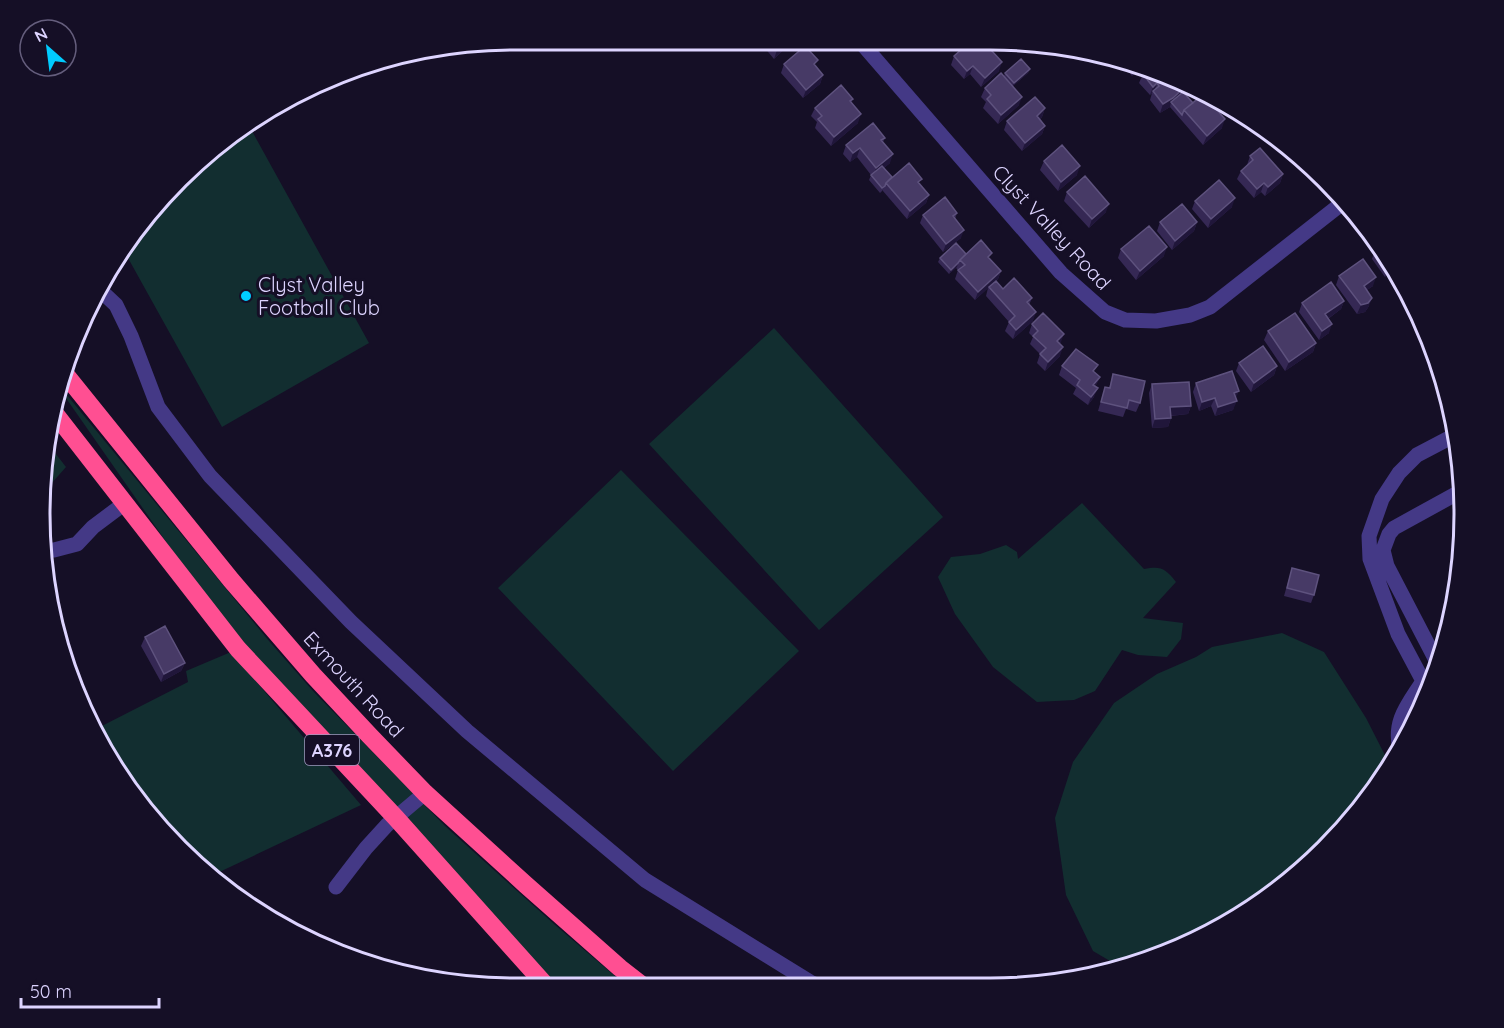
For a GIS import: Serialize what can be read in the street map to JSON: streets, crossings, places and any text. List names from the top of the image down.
{
  "streets": {
    "highway": ["Exmouth Road", "A376"],
    "street": ["Clyst Valley Road"]
  },
  "places": ["Clyst Valley Football Club"],
  "scale_bar": "50 m",
  "north": "top left"
}
